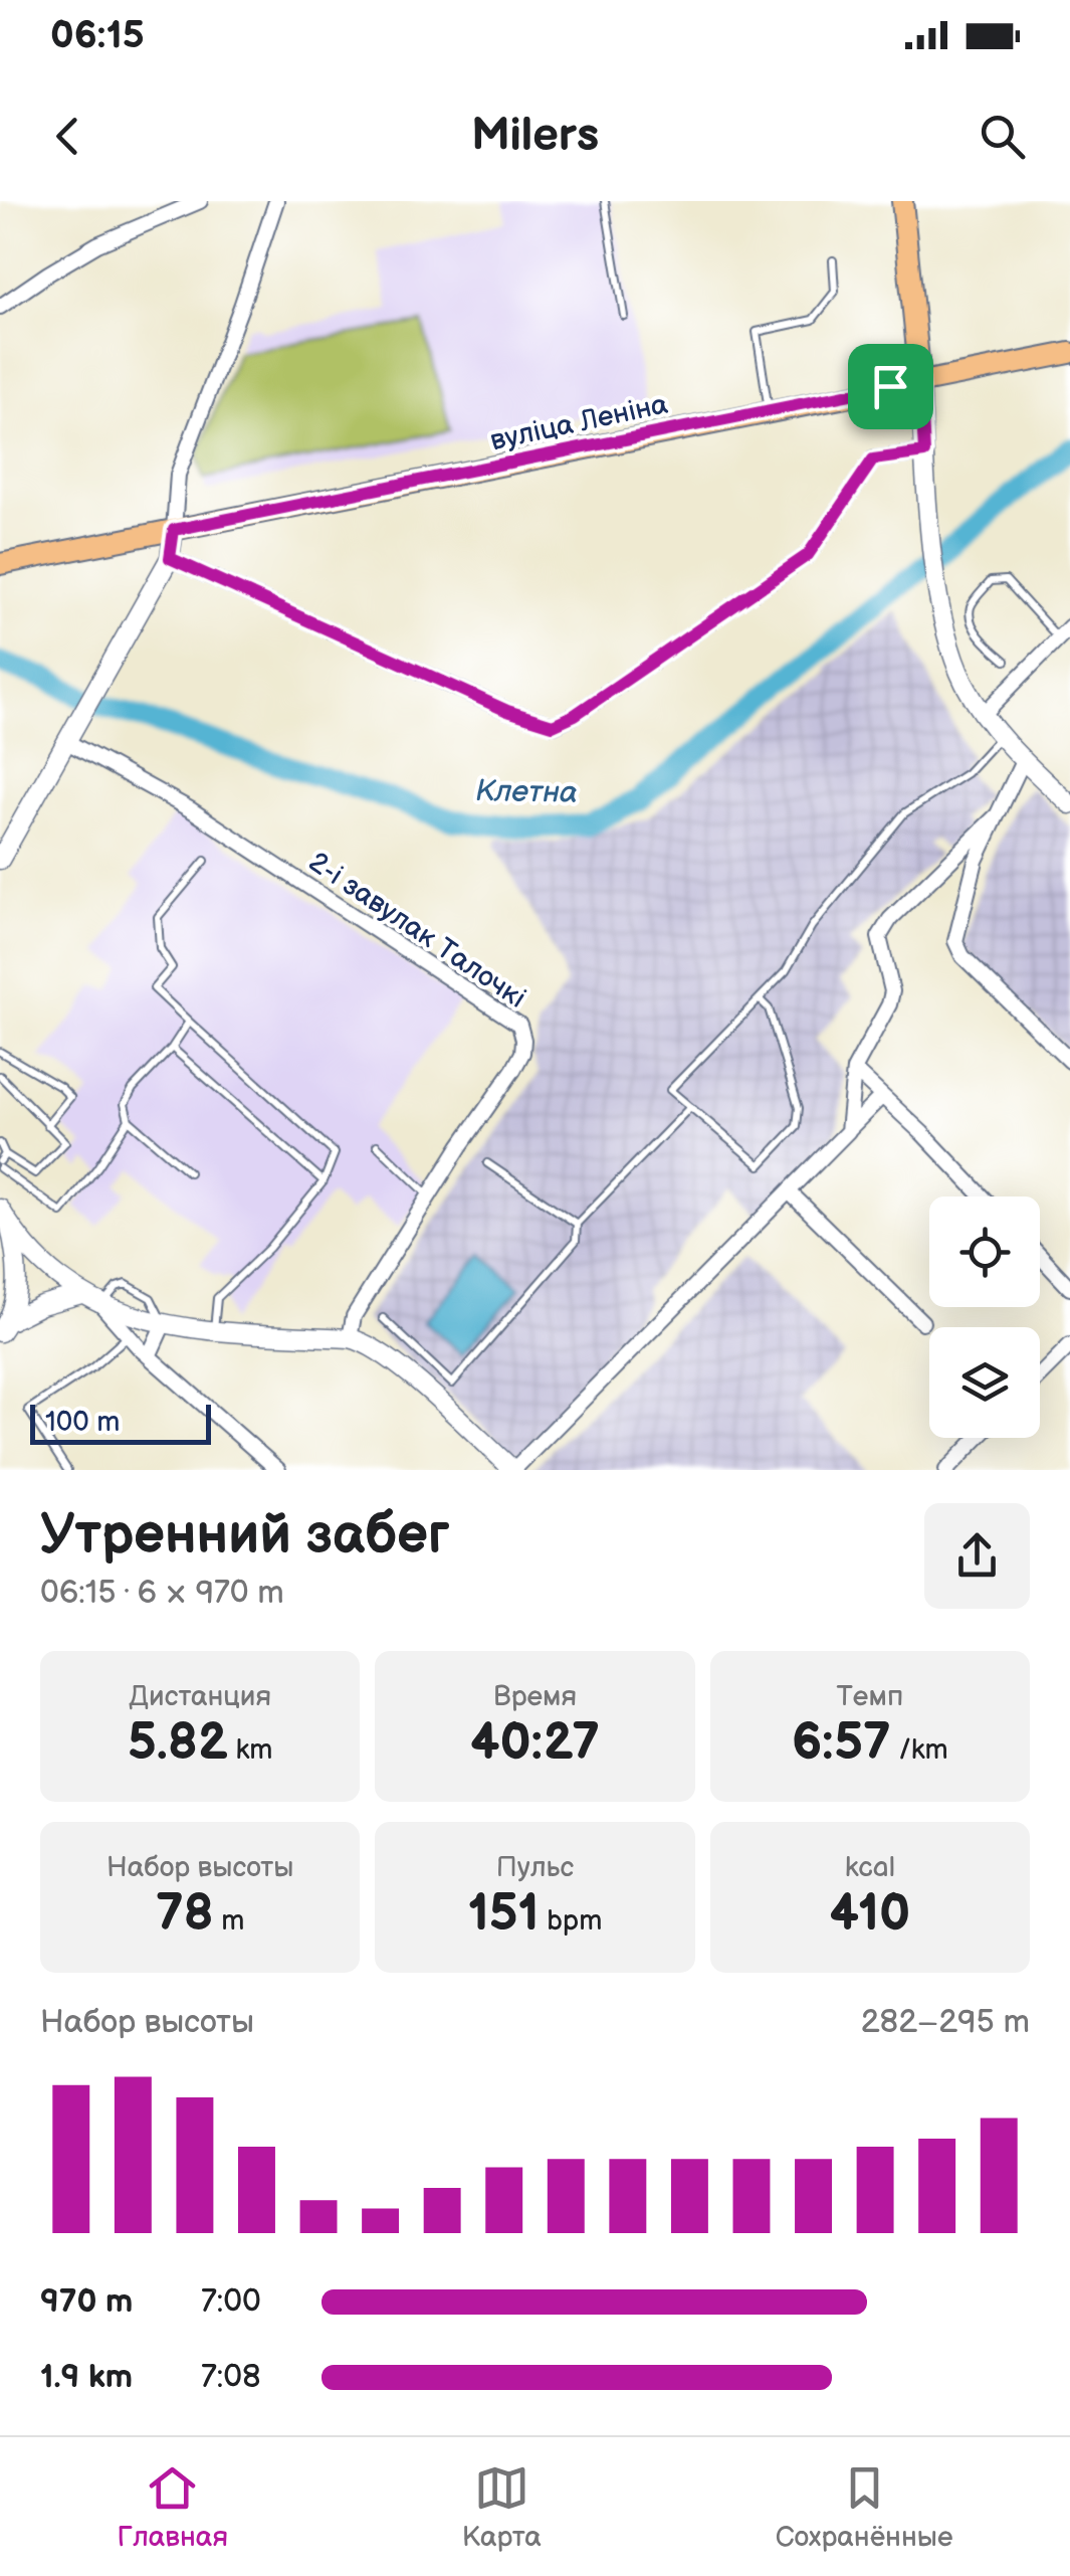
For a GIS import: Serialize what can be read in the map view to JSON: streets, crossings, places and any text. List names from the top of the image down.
{
  "streets": {
    "main road": ["вуліца Леніна"],
    "street": ["2-і завулак Талочкі"]
  },
  "water": ["Клетна"],
  "scale_bar": "100 m",
  "page": {
    "status": "06:15",
    "header": "Milers",
    "scale": "100 m",
    "heading": ["Утренний забег", "06:15 · 6 × 970 m"],
    "stats": [
      ["Дистанция", "5.82 km"],
      ["Время", "40:27"],
      ["Темп", "6:57 /km"],
      ["Набор высоты", "78 m"],
      ["Пульс", "151 bpm"],
      ["kcal", "410"]
    ],
    "chart": ["Набор высоты", "282–295 m"],
    "list": [
      {
        "name": "970 m",
        "note": "7:00"
      },
      {
        "name": "1.9 km",
        "note": "7:08"
      }
    ],
    "tabs": ["Главная", "Карта", "Сохранённые"]
  }
}
